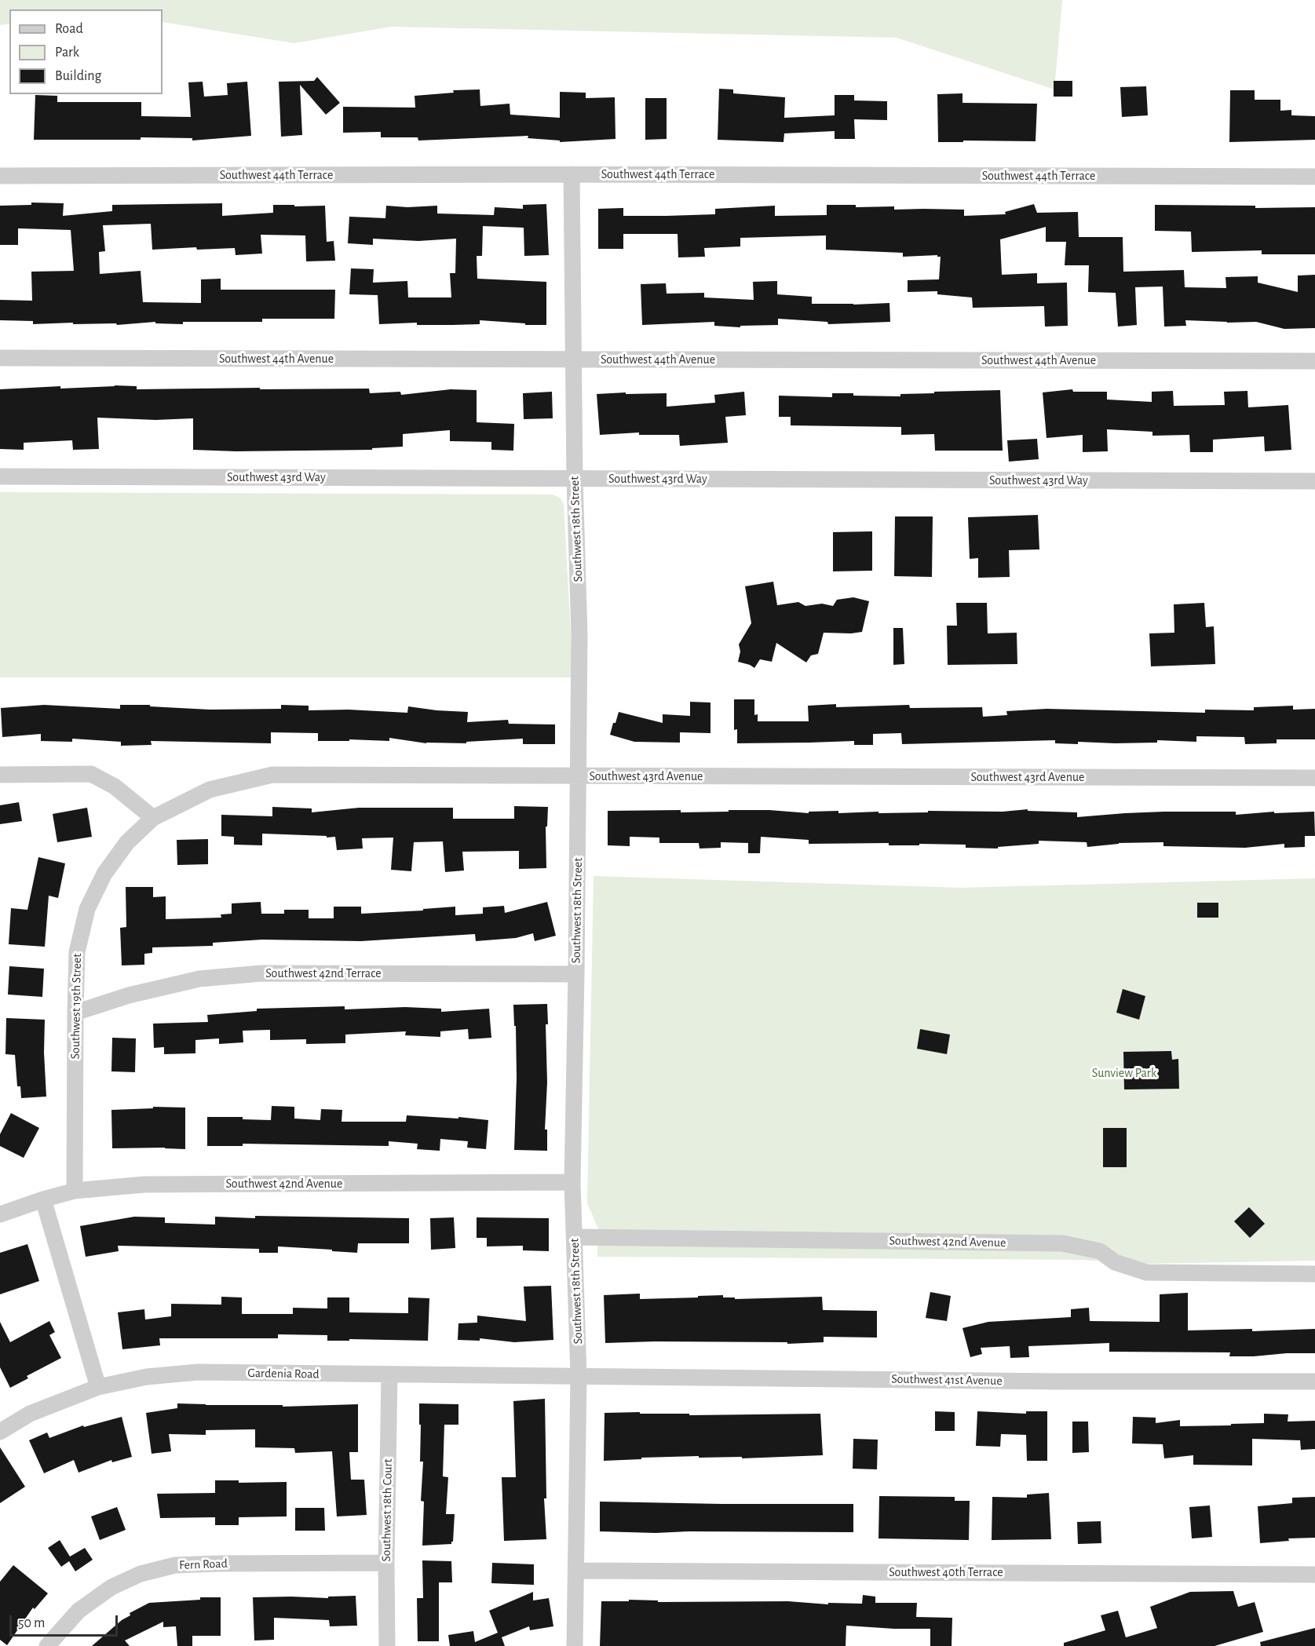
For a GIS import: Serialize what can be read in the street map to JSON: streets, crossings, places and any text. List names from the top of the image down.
{
  "streets": {
    "street": [
      "Southwest 44th Terrace",
      "Southwest 44th Avenue",
      "Southwest 43rd Way",
      "Southwest 18th Street",
      "Southwest 43rd Avenue",
      "Southwest 42nd Terrace",
      "Southwest 19th Street",
      "Southwest 42nd Avenue",
      "Gardenia Road",
      "Southwest 41st Avenue",
      "Southwest 18th Court",
      "Fern Road",
      "Southwest 40th Terrace"
    ]
  },
  "crossings": [
    ["Southwest 44th Terrace", "Southwest 18th Street"],
    ["Southwest 44th Avenue", "Southwest 18th Street"],
    ["Southwest 43rd Way", "Southwest 18th Street"],
    ["Southwest 18th Street", "Southwest 43rd Avenue"],
    ["Southwest 18th Street", "Southwest 42nd Terrace"],
    ["Southwest 18th Street", "Southwest 42nd Avenue"],
    ["Southwest 18th Street", "Gardenia Road"],
    ["Southwest 18th Street", "Southwest 41st Avenue"],
    ["Southwest 18th Street", "Southwest 40th Terrace"],
    ["Southwest 43rd Avenue", "Southwest 19th Street"],
    ["Southwest 42nd Terrace", "Southwest 19th Street"],
    ["Southwest 19th Street", "Southwest 42nd Avenue"],
    ["Gardenia Road", "Southwest 41st Avenue"],
    ["Gardenia Road", "Southwest 18th Court"],
    ["Southwest 18th Court", "Fern Road"]
  ],
  "parks": ["Sunview Park"],
  "legend": ["Road", "Park", "Building"],
  "scale_bar": "50 m"
}
